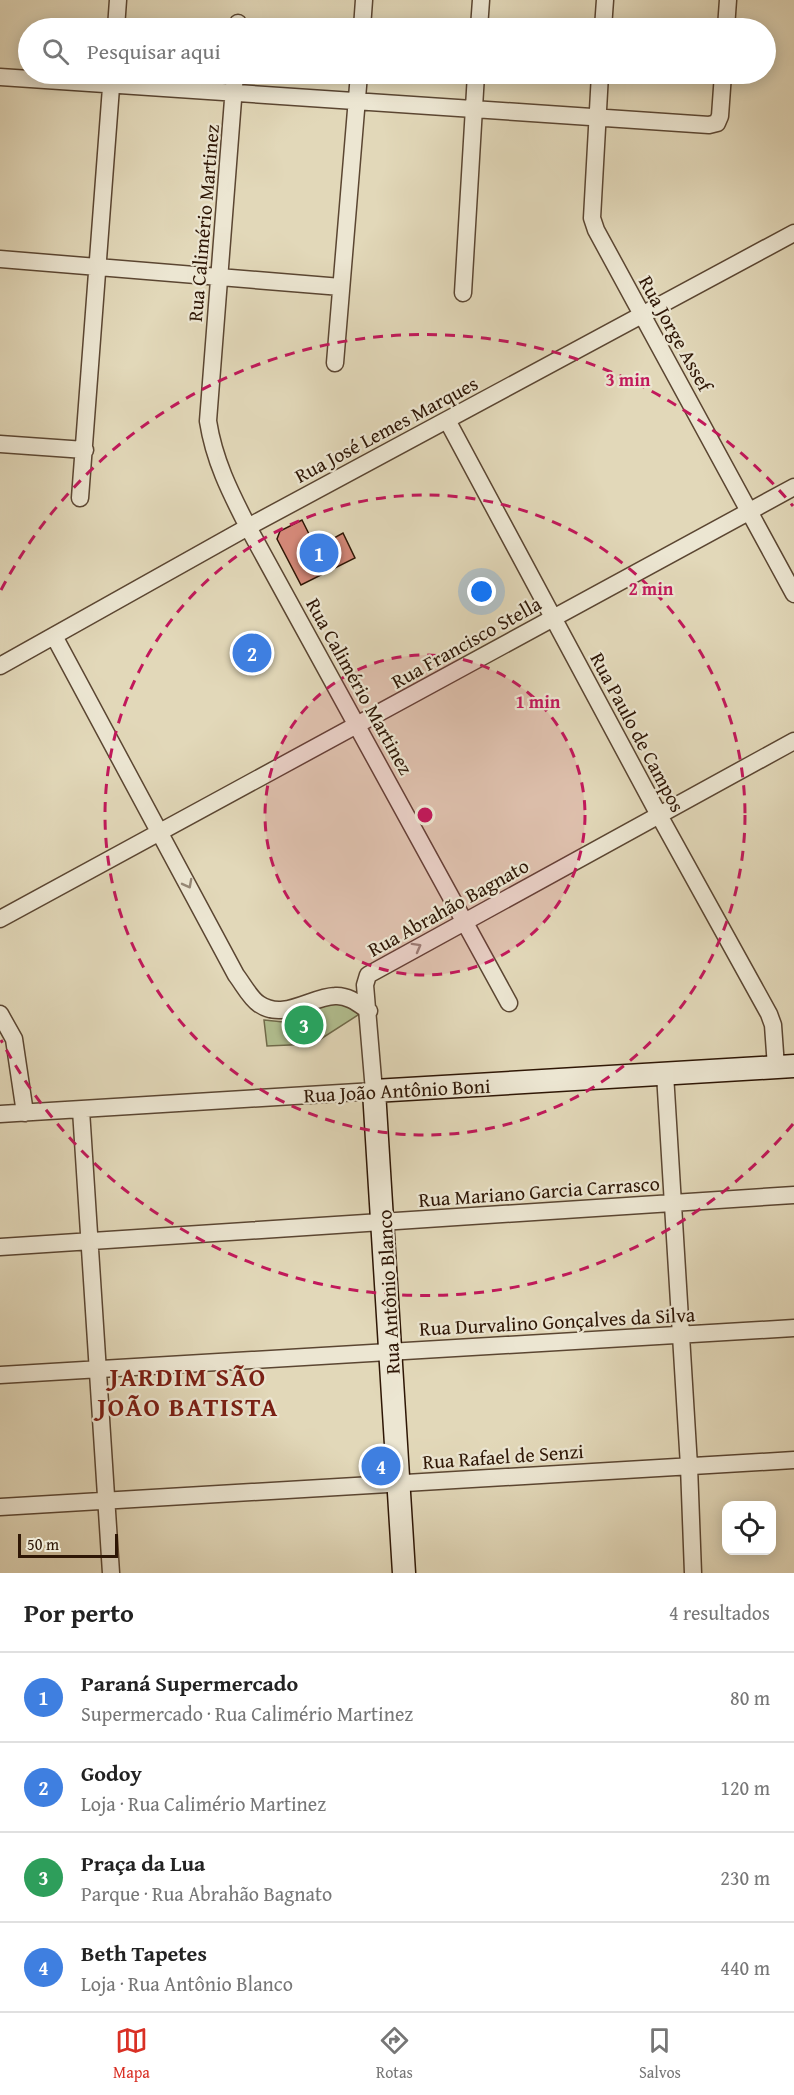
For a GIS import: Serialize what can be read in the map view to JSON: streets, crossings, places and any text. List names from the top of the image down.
{
  "streets": {
    "street": [
      "Rua Calimério Martinez",
      "Rua Jorge Assef",
      "Rua José Lemes Marques",
      "Rua Francisco Stella",
      "Rua Paulo de Campos",
      "Rua Abrahão Bagnato",
      "Rua João Antônio Boni",
      "Rua Mariano Garcia Carrasco",
      "Rua Antônio Blanco",
      "Rua Durvalino Gonçalves da Silva",
      "Rua Rafael de Senzi"
    ]
  },
  "crossings": [
    ["Rua Calimério Martinez", "Rua José Lemes Marques"],
    ["Rua Calimério Martinez", "Rua Francisco Stella"],
    ["Rua Calimério Martinez", "Rua Abrahão Bagnato"],
    ["Rua Jorge Assef", "Rua José Lemes Marques"],
    ["Rua Jorge Assef", "Rua Francisco Stella"],
    ["Rua José Lemes Marques", "Rua Paulo de Campos"],
    ["Rua Francisco Stella", "Rua Paulo de Campos"],
    ["Rua Paulo de Campos", "Rua Abrahão Bagnato"],
    ["Rua Paulo de Campos", "Rua João Antônio Boni"],
    ["Rua Abrahão Bagnato", "Rua Antônio Blanco"],
    ["Rua João Antônio Boni", "Rua Antônio Blanco"],
    ["Rua Mariano Garcia Carrasco", "Rua Antônio Blanco"],
    ["Rua Antônio Blanco", "Rua Durvalino Gonçalves da Silva"],
    ["Rua Antônio Blanco", "Rua Rafael de Senzi"]
  ],
  "districts": ["JARDIM SÃO JOÃO BATISTA"],
  "scale_bar": "50 m",
  "page": {
    "search": "Pesquisar aqui",
    "pins": [
      "1",
      "2",
      "3",
      "4"
    ],
    "scale": "50 m",
    "heading": ["Por perto", "4 resultados"],
    "list": [
      {
        "mark": "1",
        "name": "Paraná Supermercado",
        "note": "Supermercado · Rua Calimério Martinez",
        "value": "80 m"
      },
      {
        "mark": "2",
        "name": "Godoy",
        "note": "Loja · Rua Calimério Martinez",
        "value": "120 m"
      },
      {
        "mark": "3",
        "name": "Praça da Lua",
        "note": "Parque · Rua Abrahão Bagnato",
        "value": "230 m"
      },
      {
        "mark": "4",
        "name": "Beth Tapetes",
        "note": "Loja · Rua Antônio Blanco",
        "value": "440 m"
      }
    ],
    "nav": ["Mapa", "Rotas", "Salvos"]
  },
  "rings": ["3 min", "2 min", "1 min"]
}
